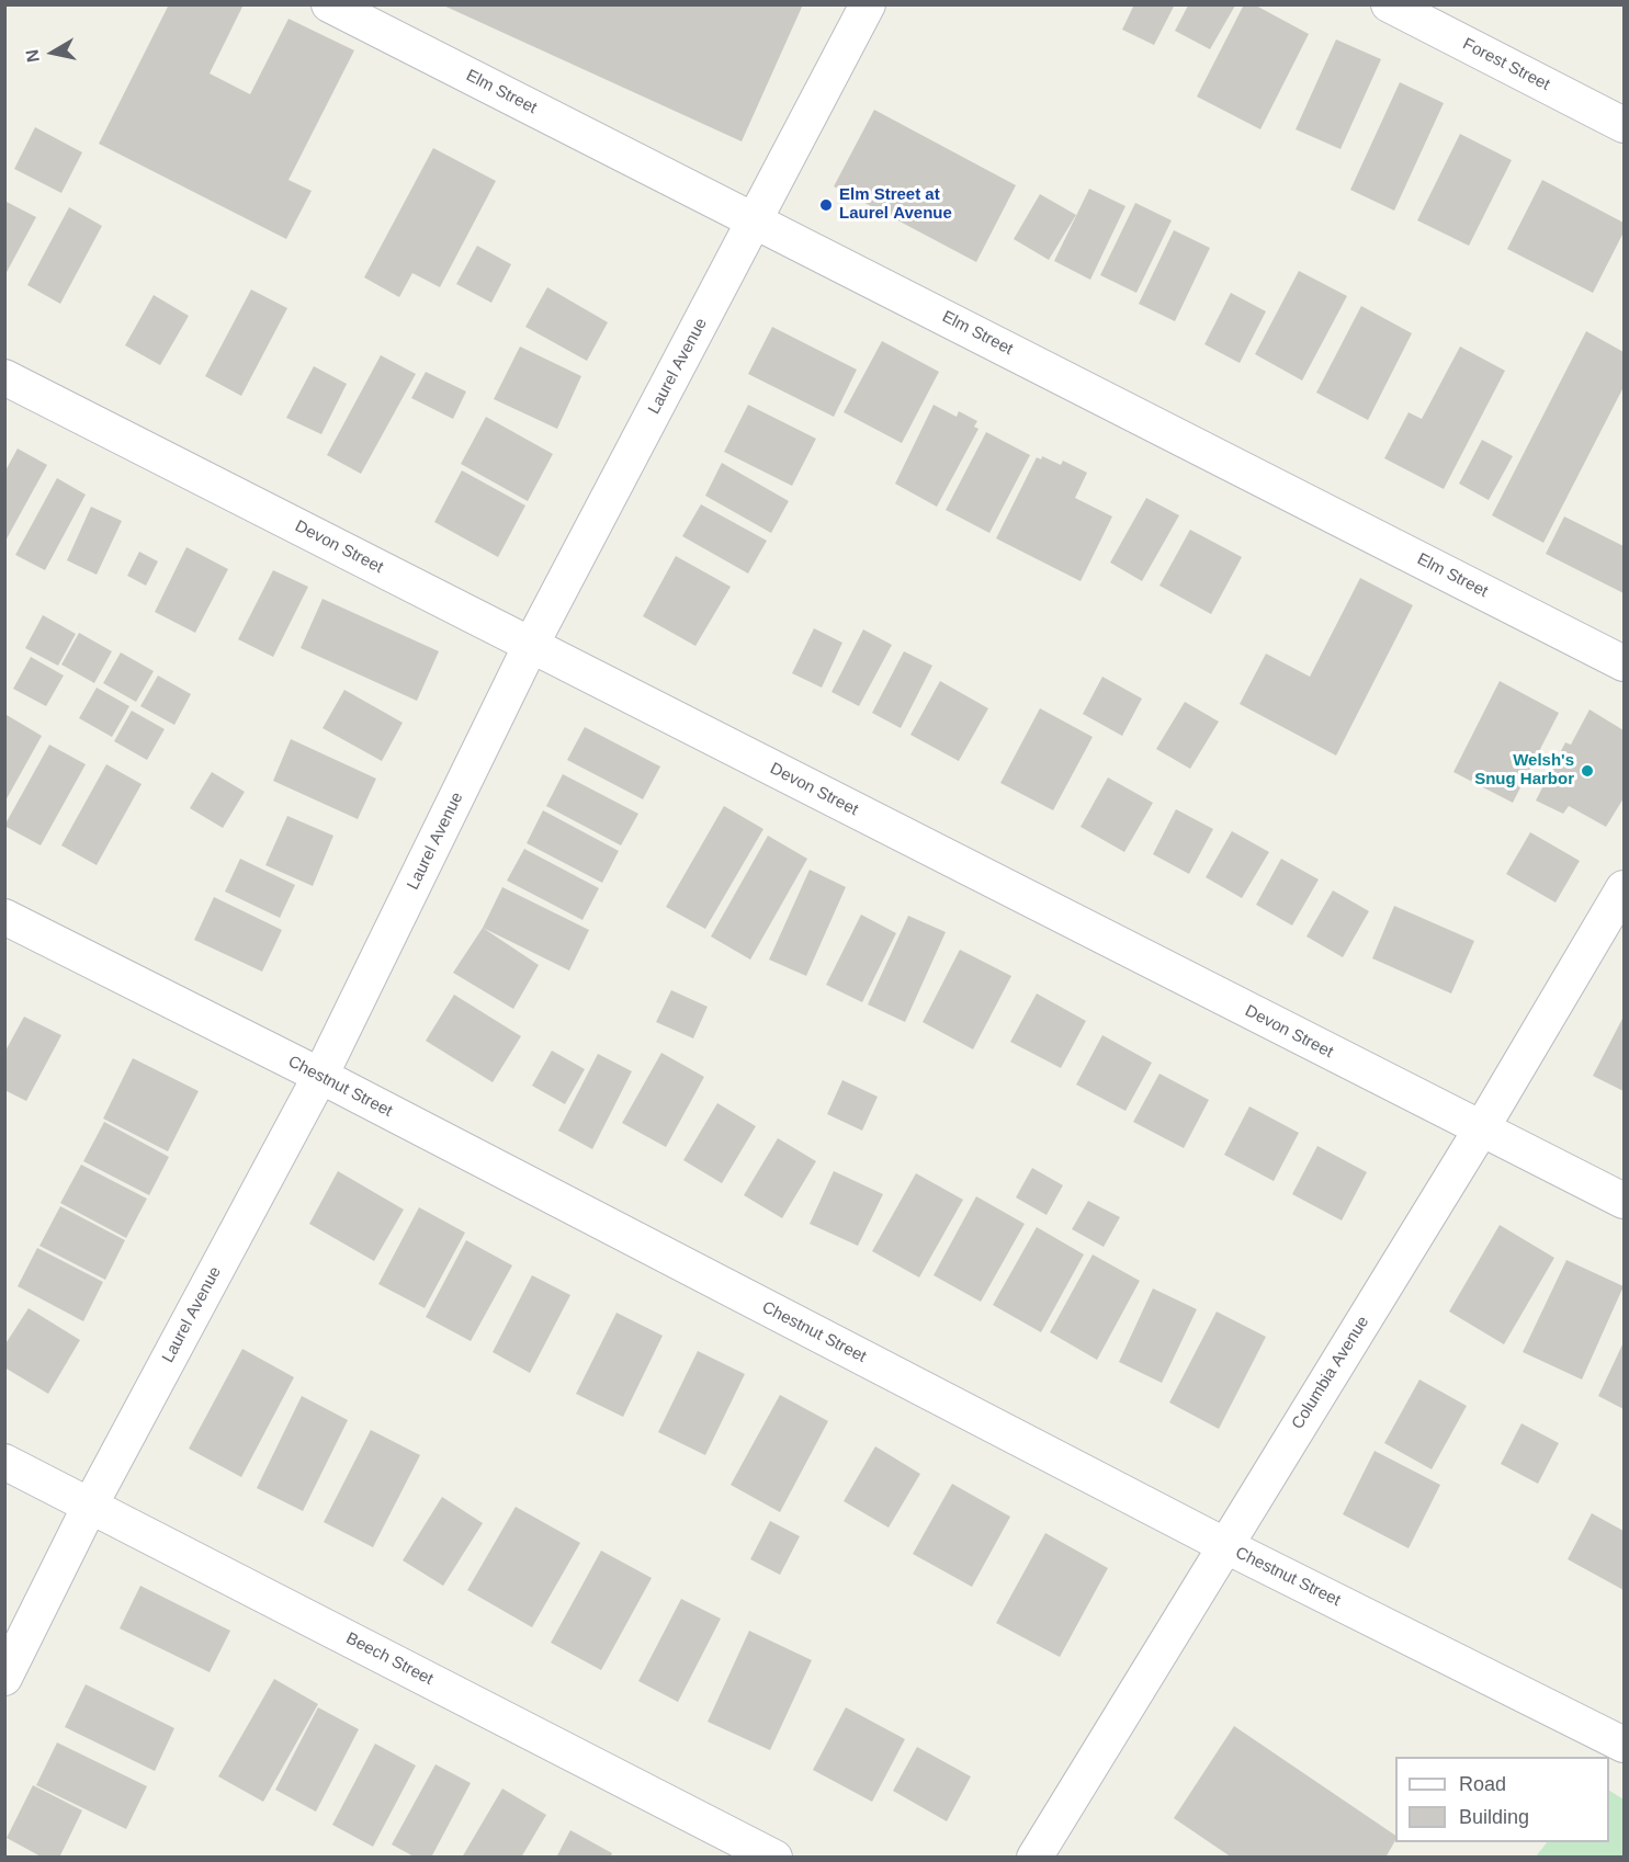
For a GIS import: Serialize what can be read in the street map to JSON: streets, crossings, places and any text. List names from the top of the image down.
{
  "streets": {
    "street": [
      "Forest Street",
      "Elm Street",
      "Laurel Avenue",
      "Devon Street",
      "Chestnut Street",
      "Columbia Avenue",
      "Beech Street"
    ]
  },
  "crossings": [
    ["Elm Street", "Laurel Avenue"],
    ["Laurel Avenue", "Devon Street"],
    ["Laurel Avenue", "Chestnut Street"],
    ["Laurel Avenue", "Beech Street"],
    ["Devon Street", "Columbia Avenue"],
    ["Chestnut Street", "Columbia Avenue"]
  ],
  "places": ["Elm Street at Laurel Avenue", "Welsh's Snug Harbor"],
  "legend": ["Road", "Building"],
  "north": "left"
}
